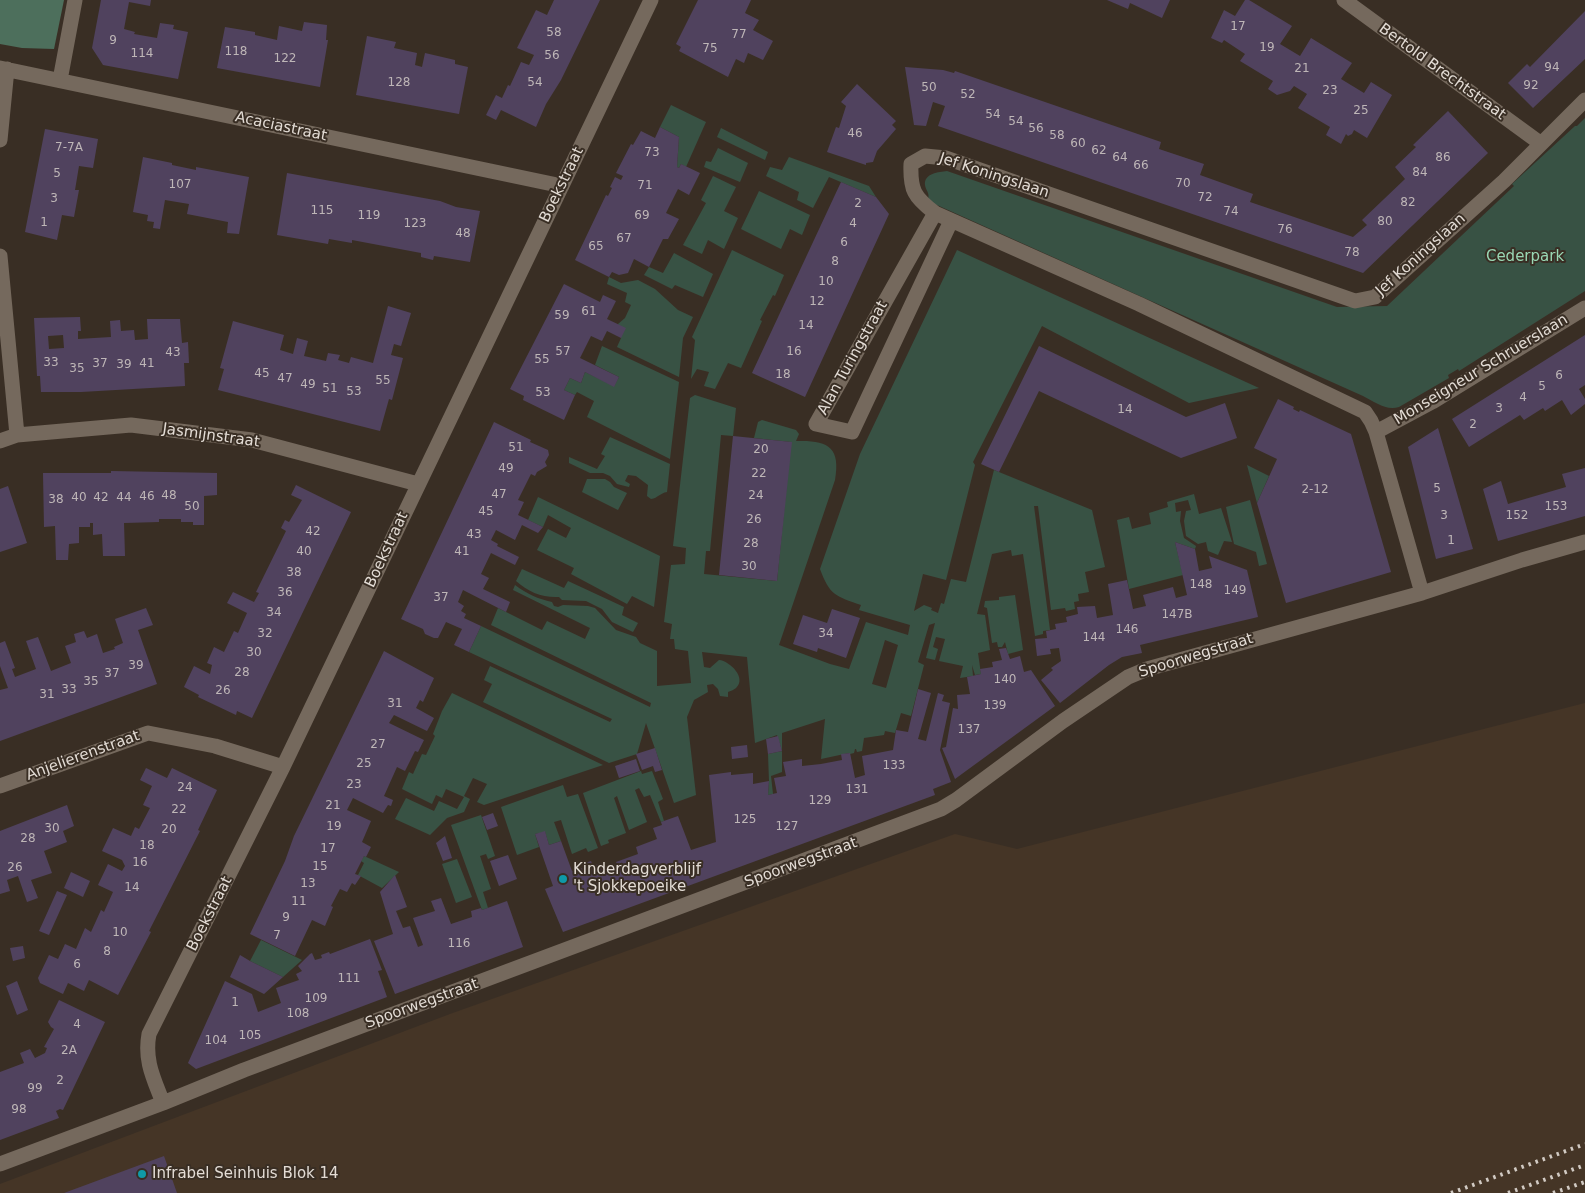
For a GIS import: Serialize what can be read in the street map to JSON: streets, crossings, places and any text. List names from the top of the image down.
{
  "streets": {
    "street": [
      "Bertold Brechtstraat",
      "Acaciastraat",
      "Jef Koningslaan",
      "Boekstraat",
      "Alan Turingstraat",
      "Monseigneur Schruerslaan",
      "Jasmijnstraat",
      "Spoorwegstraat",
      "Anjelierenstraat"
    ]
  },
  "crossings": [
    ["Bertold Brechtstraat", "Jef Koningslaan"],
    ["Acaciastraat", "Boekstraat"],
    ["Jef Koningslaan", "Alan Turingstraat"],
    ["Jef Koningslaan", "Monseigneur Schruerslaan"],
    ["Jef Koningslaan", "Spoorwegstraat"],
    ["Boekstraat", "Jasmijnstraat"],
    ["Boekstraat", "Spoorwegstraat"],
    ["Boekstraat", "Anjelierenstraat"]
  ],
  "parks": ["Cederpark"],
  "places": ["Kinderdagverblijf 't Sjokkepoeike", "Infrabel Seinhuis Blok 14"],
  "house_numbers": [
    "17",
    "58",
    "77",
    "9",
    "19",
    "75",
    "118",
    "114",
    "56",
    "122",
    "94",
    "21",
    "128",
    "54",
    "92",
    "50",
    "23",
    "52",
    "25",
    "54",
    "54",
    "56",
    "46",
    "58",
    "60",
    "7-7A",
    "62",
    "73",
    "64",
    "86",
    "66",
    "84",
    "5",
    "70",
    "107",
    "71",
    "72",
    "3",
    "82",
    "2",
    "115",
    "74",
    "119",
    "69",
    "80",
    "1",
    "123",
    "4",
    "76",
    "48",
    "67",
    "6",
    "65",
    "78",
    "8",
    "10",
    "12",
    "61",
    "59",
    "14",
    "57",
    "16",
    "43",
    "55",
    "33",
    "37",
    "41",
    "39",
    "35",
    "45",
    "18",
    "6",
    "47",
    "55",
    "49",
    "5",
    "51",
    "53",
    "53",
    "4",
    "3",
    "14",
    "2",
    "51",
    "20",
    "49",
    "22",
    "5",
    "2-12",
    "47",
    "48",
    "24",
    "46",
    "40",
    "42",
    "44",
    "38",
    "50",
    "153",
    "45",
    "3",
    "152",
    "26",
    "42",
    "43",
    "1",
    "28",
    "40",
    "41",
    "30",
    "38",
    "148",
    "149",
    "36",
    "37",
    "34",
    "147B",
    "146",
    "32",
    "34",
    "144",
    "30",
    "39",
    "28",
    "37",
    "140",
    "35",
    "33",
    "26",
    "31",
    "31",
    "139",
    "137",
    "27",
    "25",
    "133",
    "23",
    "24",
    "131",
    "129",
    "21",
    "22",
    "125",
    "19",
    "127",
    "30",
    "20",
    "28",
    "18",
    "17",
    "16",
    "15",
    "26",
    "13",
    "14",
    "11",
    "9",
    "10",
    "7",
    "116",
    "8",
    "6",
    "111",
    "109",
    "1",
    "108",
    "4",
    "105",
    "104",
    "2A",
    "2",
    "99",
    "98"
  ]
}
